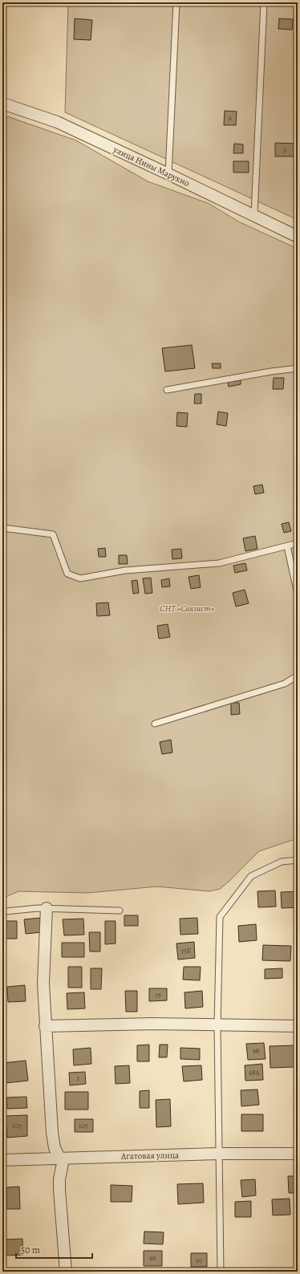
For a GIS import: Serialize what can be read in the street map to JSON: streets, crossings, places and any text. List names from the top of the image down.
{
  "streets": {
    "street": ["улица Нины Марухно", "Агатовая улица"]
  },
  "parks": ["СНТ «Связист»"],
  "house_numbers": [
    "6",
    "5",
    "73Б",
    "75",
    "98",
    "98А",
    "3",
    "107",
    "105",
    "99",
    "97"
  ],
  "scale_bar": "50 m"
}
